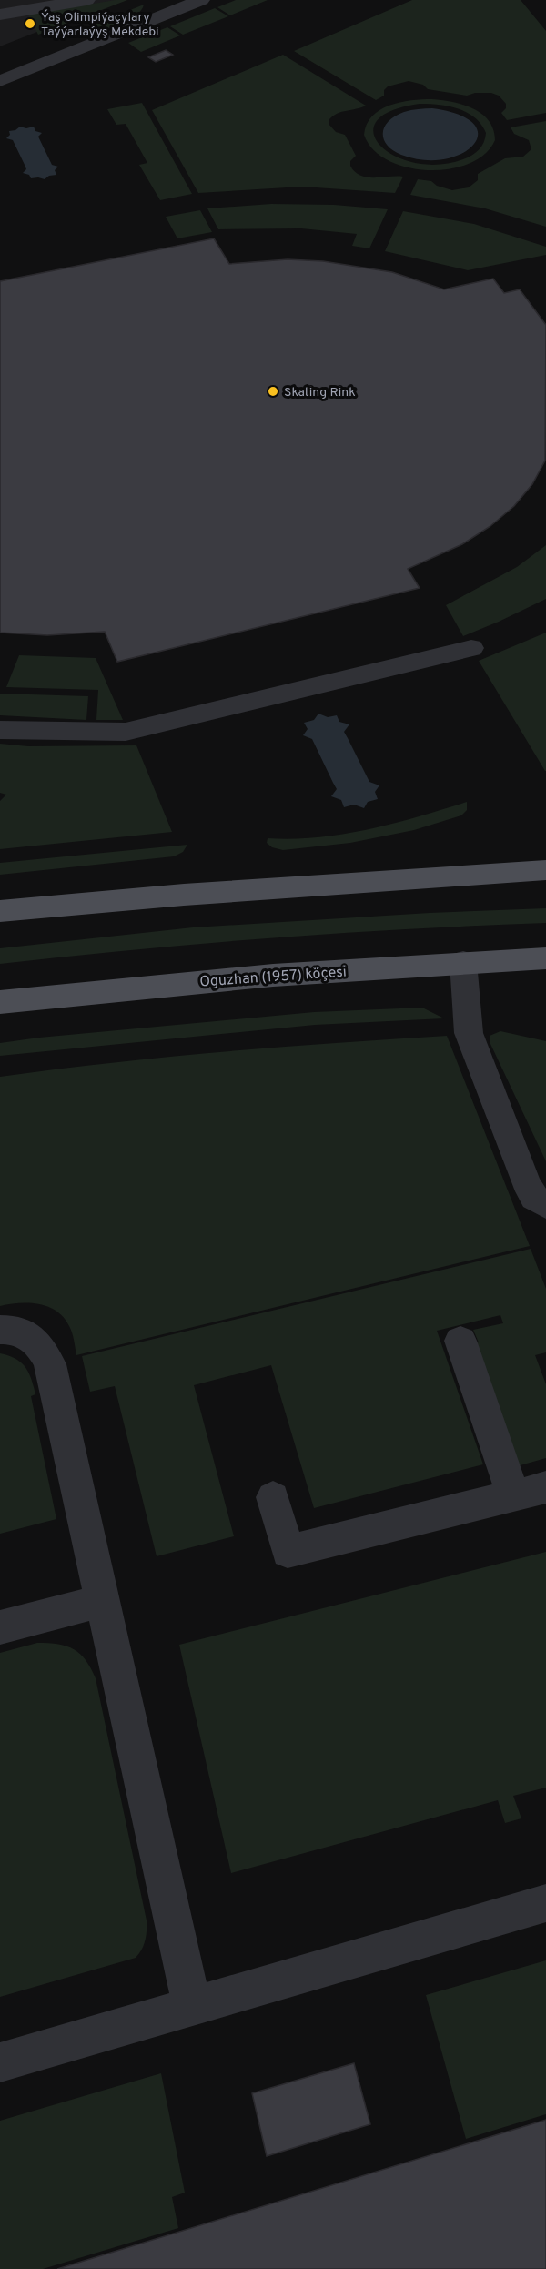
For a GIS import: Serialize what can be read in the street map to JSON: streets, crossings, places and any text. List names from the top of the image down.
{
  "streets": {
    "main road": ["Oguzhan (1957) köçesi"]
  },
  "places": ["Ýaş Olimpiýaçylary Taýýarlaýyş Mekdebi", "Skating Rink"]
}
